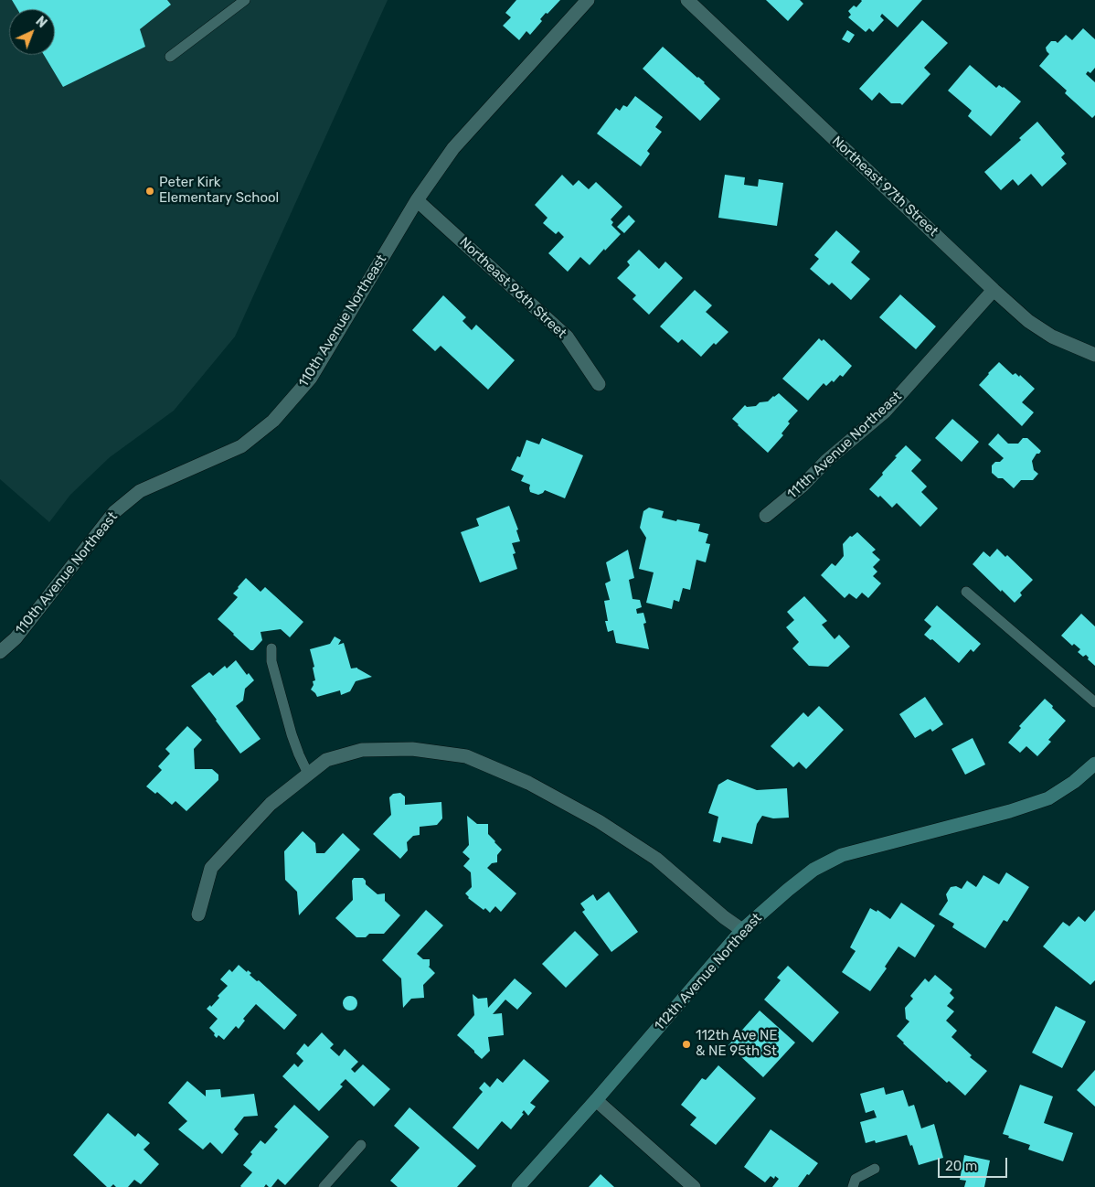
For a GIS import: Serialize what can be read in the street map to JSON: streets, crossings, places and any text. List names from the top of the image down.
{
  "streets": {
    "street": [
      "Northeast 97th Street",
      "Northeast 96th Street",
      "110th Avenue Northeast",
      "111th Avenue Northeast",
      "112th Avenue Northeast"
    ]
  },
  "crossings": [
    ["Northeast 97th Street", "111th Avenue Northeast"],
    ["Northeast 96th Street", "110th Avenue Northeast"]
  ],
  "places": ["Peter Kirk Elementary School", "112th Ave NE & NE 95th St"],
  "scale_bar": "20 m",
  "north": "top right"
}
